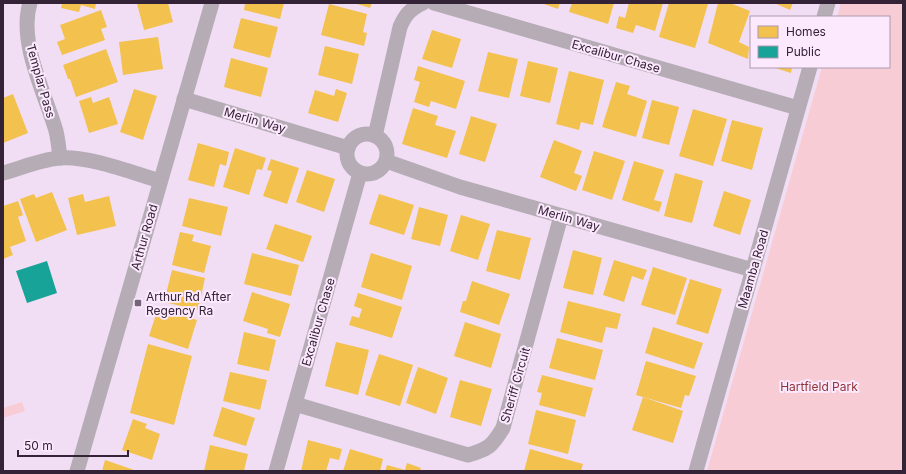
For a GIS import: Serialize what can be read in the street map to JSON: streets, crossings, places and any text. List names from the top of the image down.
{
  "streets": {
    "street": [
      "Excalibur Chase",
      "Templar Pass",
      "Merlin Way",
      "Arthur Road",
      "Maamba Road",
      "Sheriff Circuit"
    ]
  },
  "crossings": [
    ["Excalibur Chase", "Merlin Way"],
    ["Excalibur Chase", "Maamba Road"],
    ["Excalibur Chase", "Sheriff Circuit"],
    ["Merlin Way", "Arthur Road"],
    ["Merlin Way", "Maamba Road"],
    ["Merlin Way", "Sheriff Circuit"]
  ],
  "parks": ["Hartfield Park"],
  "places": {
    "transit": ["Arthur Rd After Regency Ra"]
  },
  "legend": ["Homes", "Public"],
  "scale_bar": "50 m"
}
